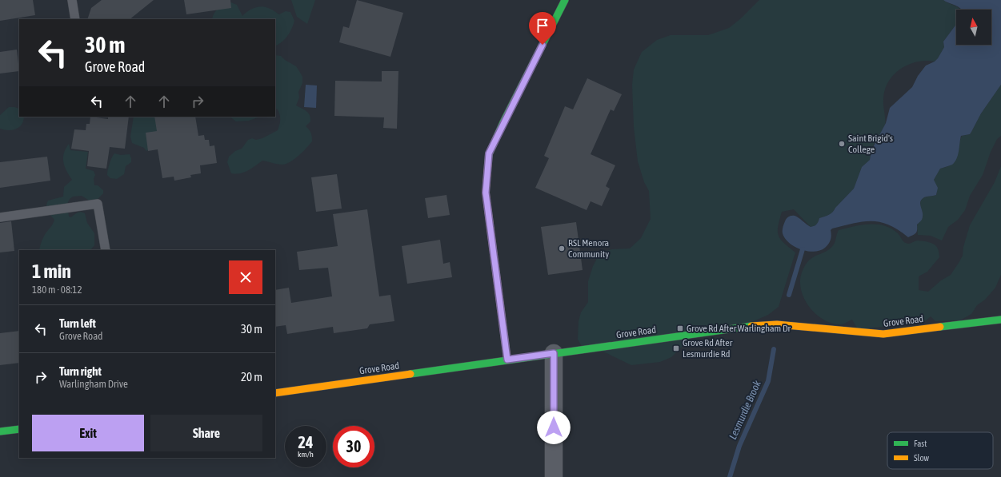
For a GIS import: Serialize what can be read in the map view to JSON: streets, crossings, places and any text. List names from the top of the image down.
{
  "streets": {
    "street": ["Grove Road"]
  },
  "water": ["Lesmurdie Brook"],
  "places": {
    "other": ["Saint Brigid's College", "RSL Menora Community"],
    "transit": ["Grove Rd After Warlingham Dr", "Grove Rd After Lesmurdie Rd"]
  },
  "legend": ["Fast", "Slow"],
  "north": "top",
  "page": {
    "turn": ["30 m", "Grove Road"],
    "heading": ["1 min", "180 m · 08:12"],
    "list": [
      {
        "name": "Turn left",
        "note": "Grove Road",
        "value": "30 m"
      },
      {
        "name": "Turn right",
        "note": "Warlingham Drive",
        "value": "20 m"
      }
    ],
    "buttons": ["Exit", "Share"],
    "speed": "24 km/h",
    "limit": "30"
  }
}
